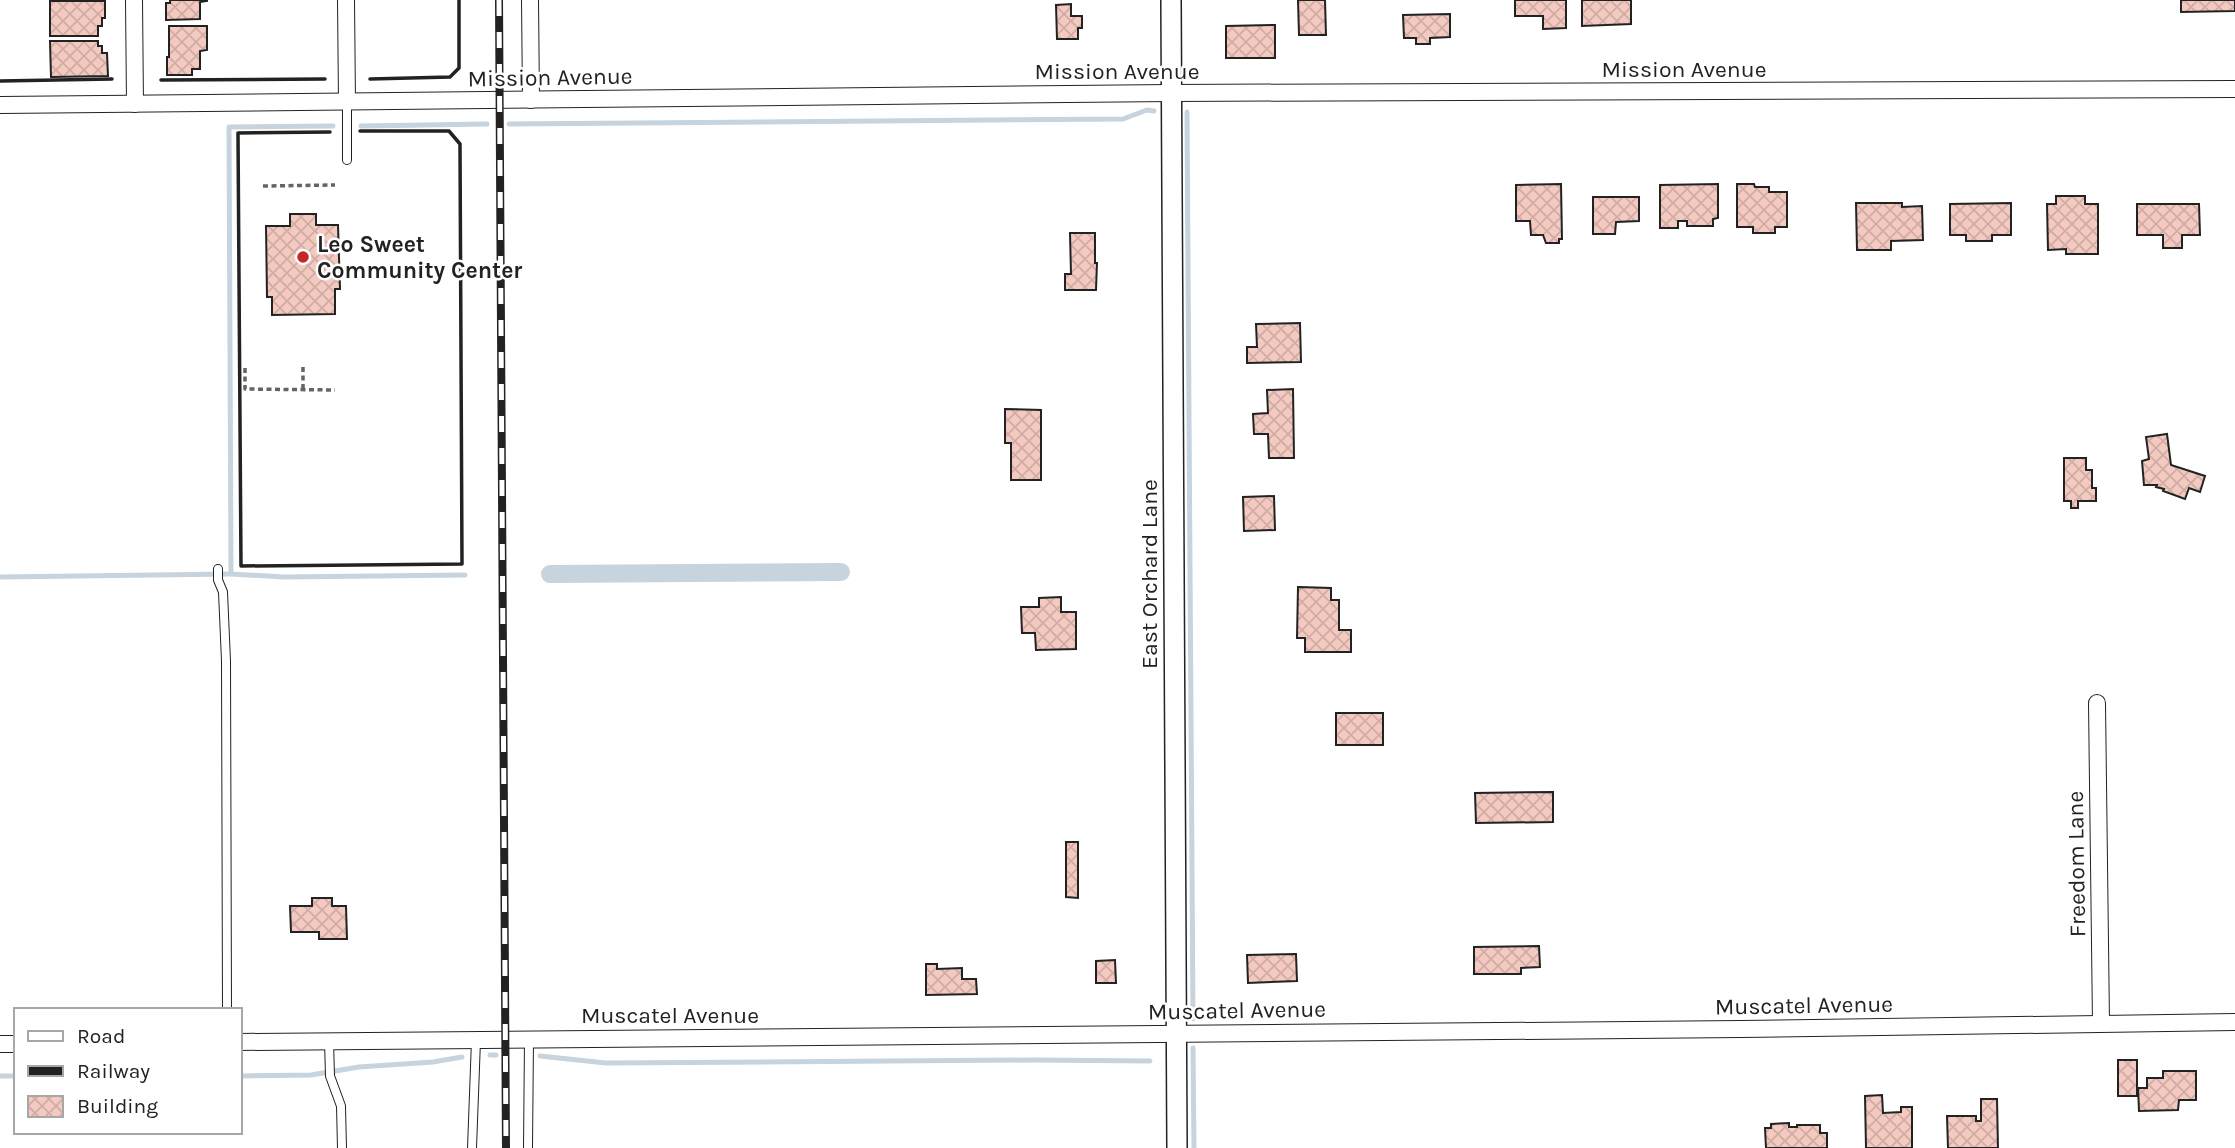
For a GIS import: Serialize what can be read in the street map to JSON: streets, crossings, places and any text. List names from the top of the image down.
{
  "streets": {
    "street": [
      "Mission Avenue",
      "East Orchard Lane",
      "Freedom Lane",
      "Muscatel Avenue"
    ]
  },
  "crossings": [
    ["Mission Avenue", "East Orchard Lane"],
    ["East Orchard Lane", "Muscatel Avenue"],
    ["Freedom Lane", "Muscatel Avenue"]
  ],
  "places": ["Leo Sweet Community Center"],
  "legend": ["Road", "Railway", "Building"]
}
